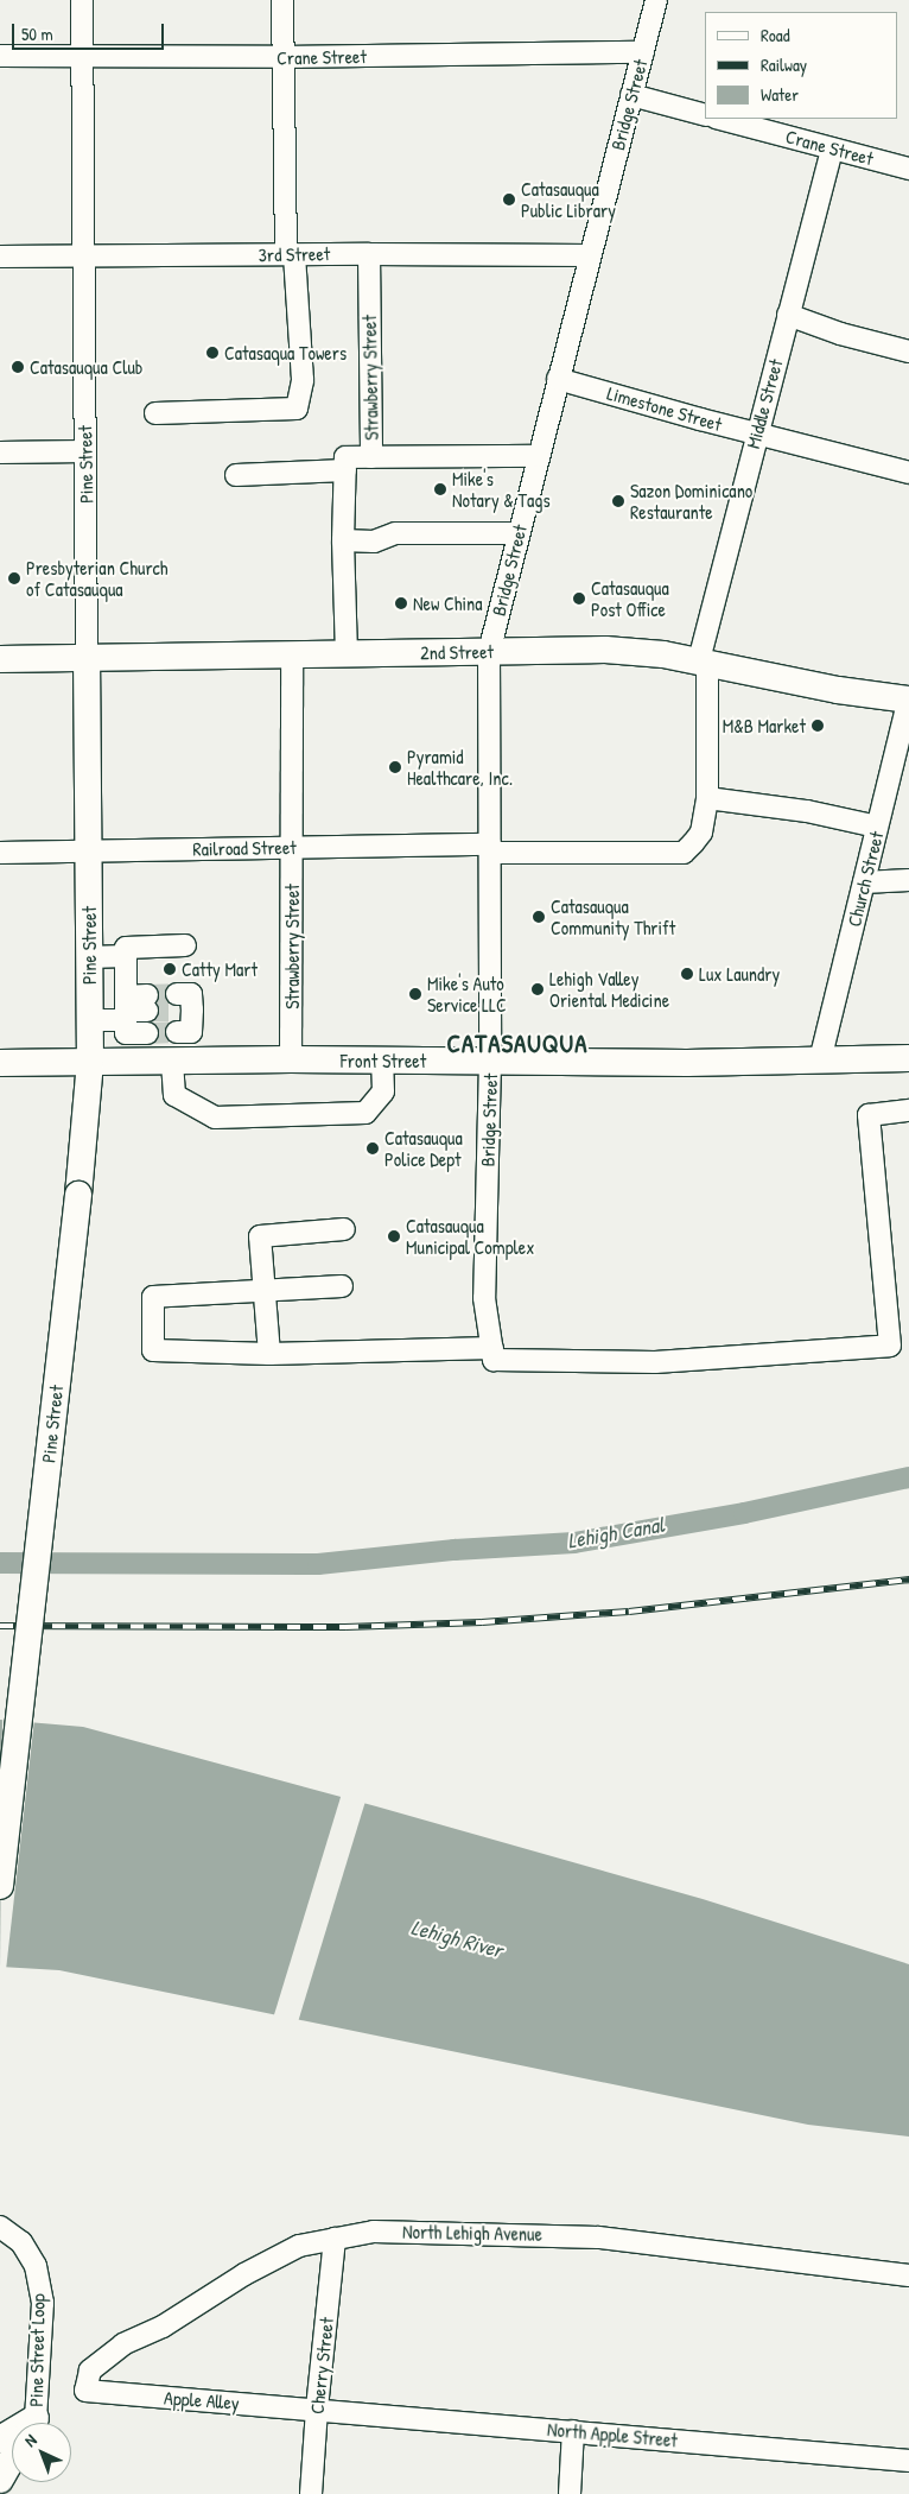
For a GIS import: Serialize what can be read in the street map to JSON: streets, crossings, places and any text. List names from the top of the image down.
{
  "streets": {
    "main road": ["Pine Street", "2nd Street", "Front Street"],
    "street": [
      "Crane Street",
      "Bridge Street",
      "3rd Street",
      "Strawberry Street",
      "Middle Street",
      "Limestone Street",
      "Railroad Street",
      "Church Street",
      "North Lehigh Avenue",
      "Pine Street Loop",
      "Cherry Street",
      "Apple Alley",
      "North Apple Street"
    ]
  },
  "crossings": [
    ["Crane Street", "Bridge Street"],
    ["Crane Street", "Middle Street"],
    ["Crane Street", "Pine Street"],
    ["Bridge Street", "3rd Street"],
    ["Bridge Street", "Limestone Street"],
    ["Bridge Street", "2nd Street"],
    ["Bridge Street", "Railroad Street"],
    ["Bridge Street", "Front Street"],
    ["3rd Street", "Strawberry Street"],
    ["3rd Street", "Pine Street"],
    ["Strawberry Street", "2nd Street"],
    ["Strawberry Street", "Railroad Street"],
    ["Strawberry Street", "Front Street"],
    ["Middle Street", "Limestone Street"],
    ["Middle Street", "2nd Street"],
    ["Middle Street", "Railroad Street"],
    ["Pine Street", "2nd Street"],
    ["Pine Street", "Railroad Street"],
    ["Pine Street", "Front Street"],
    ["2nd Street", "Church Street"],
    ["Church Street", "Front Street"],
    ["North Lehigh Avenue", "Cherry Street"],
    ["North Lehigh Avenue", "Apple Alley"],
    ["Cherry Street", "Apple Alley"],
    ["Cherry Street", "North Apple Street"],
    ["Apple Alley", "North Apple Street"]
  ],
  "districts": ["CATASAUQUA"],
  "water": ["Lehigh Canal", "Lehigh River"],
  "places": [
    "Catasauqua Public Library",
    "Catasaqua Towers",
    "Catasauqua Club",
    "Mike's Notary & Tags",
    "Sazon Dominicano Restaurante",
    "Presbyterian Church of Catasauqua",
    "Catasauqua Post Office",
    "New China",
    "M&B Market",
    "Pyramid Healthcare, Inc.",
    "Catasauqua Community Thrift",
    "Catty Mart",
    "Lux Laundry",
    "Lehigh Valley Oriental Medicine",
    "Mike's Auto Service LLC",
    "Catasauqua Police Dept",
    "Catasauqua Municipal Complex"
  ],
  "legend": ["Road", "Railway", "Water"],
  "scale_bar": "50 m",
  "north": "top left"
}
